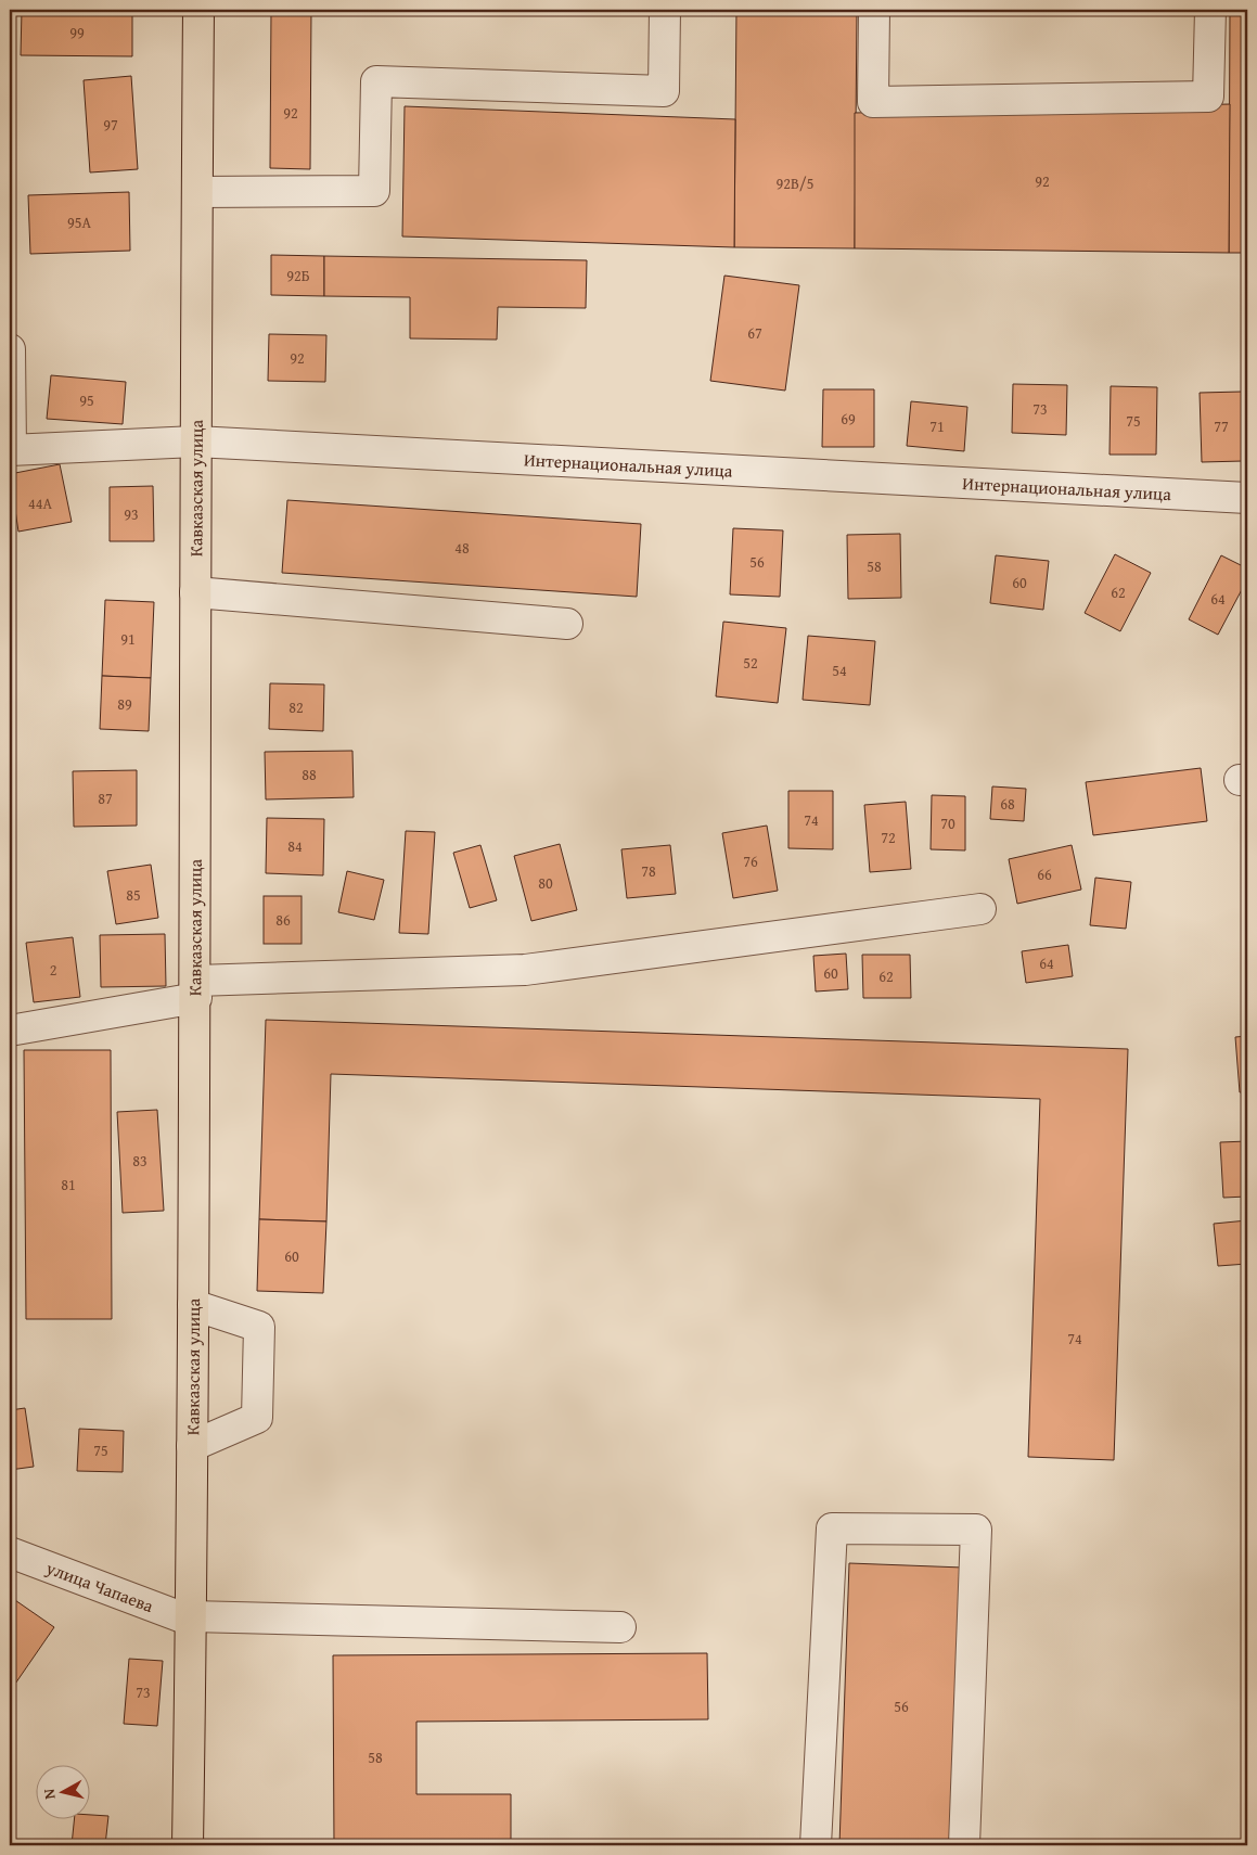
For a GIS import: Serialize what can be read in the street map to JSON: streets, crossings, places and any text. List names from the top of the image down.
{
  "streets": {
    "main road": ["Кавказская улица"],
    "street": ["Интернациональная улица", "улица Чапаева"]
  },
  "crossings": [
    ["Интернациональная улица", "Кавказская улица"],
    ["Кавказская улица", "улица Чапаева"]
  ],
  "house_numbers": [
    "99",
    "92",
    "97",
    "92",
    "92В/5",
    "95А",
    "92Б",
    "67",
    "92",
    "95",
    "73",
    "69",
    "75",
    "71",
    "77",
    "44А",
    "93",
    "48",
    "56",
    "58",
    "60",
    "62",
    "64",
    "91",
    "52",
    "54",
    "89",
    "82",
    "88",
    "87",
    "68",
    "74",
    "70",
    "72",
    "84",
    "76",
    "78",
    "66",
    "80",
    "85",
    "86",
    "64",
    "2",
    "60",
    "62",
    "83",
    "81",
    "60",
    "74",
    "75",
    "73",
    "56",
    "58"
  ],
  "north": "left"
}
